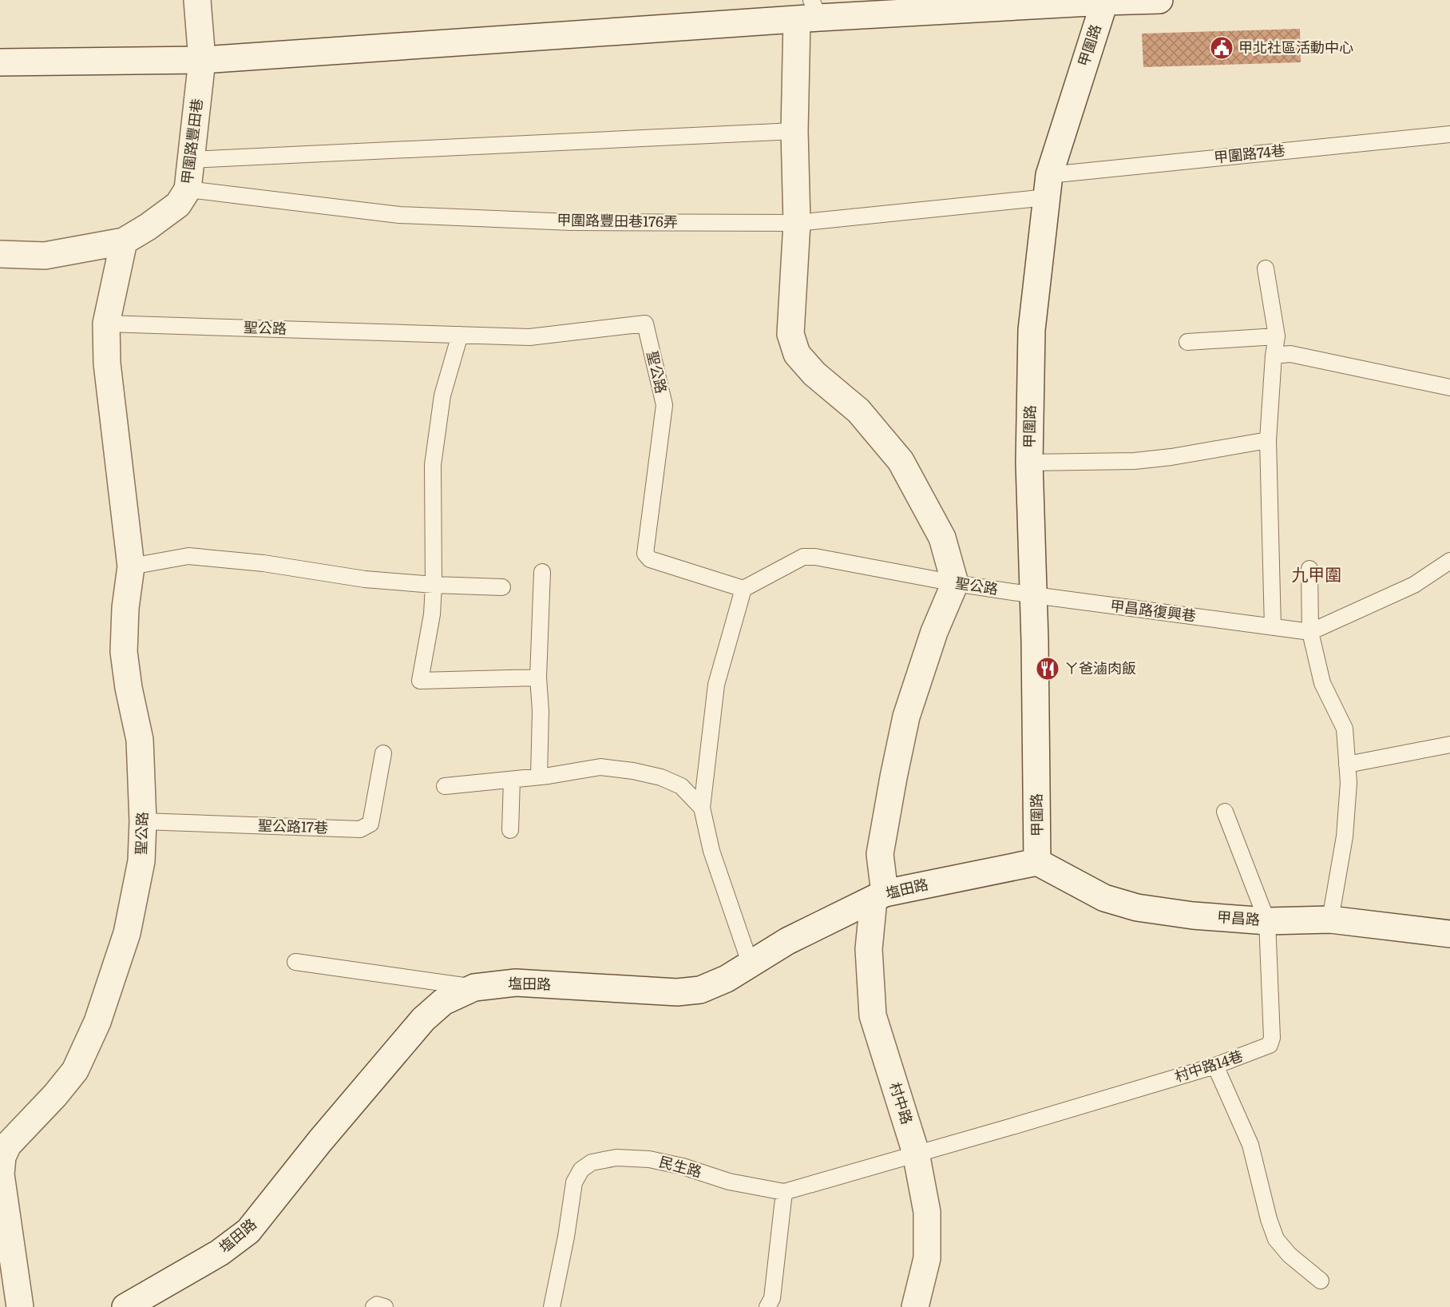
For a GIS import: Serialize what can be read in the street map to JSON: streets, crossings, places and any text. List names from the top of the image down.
{
  "streets": {
    "street": [
      "甲圍路",
      "甲圍路豐田巷",
      "聖公路",
      "塩田路",
      "甲昌路",
      "村中路"
    ],
    "lane": [
      "甲圍路74巷",
      "甲圍路豐田巷176弄",
      "甲昌路復興巷",
      "聖公路17巷",
      "村中路14巷",
      "民生路"
    ]
  },
  "crossings": [
    ["甲圍路", "甲圍路74巷"],
    ["甲圍路", "甲圍路豐田巷176弄"],
    ["甲圍路", "聖公路"],
    ["甲圍路", "甲昌路復興巷"],
    ["甲圍路", "塩田路"],
    ["甲圍路", "甲昌路"],
    ["甲圍路豐田巷", "甲圍路豐田巷176弄"],
    ["甲圍路豐田巷", "聖公路"],
    ["甲圍路74巷", "甲圍路豐田巷176弄"],
    ["聖公路", "甲昌路復興巷"],
    ["聖公路", "聖公路17巷"],
    ["聖公路", "村中路"],
    ["塩田路", "甲昌路"],
    ["塩田路", "村中路"],
    ["甲昌路", "村中路14巷"],
    ["村中路14巷", "村中路"],
    ["村中路14巷", "民生路"],
    ["村中路", "民生路"]
  ],
  "districts": ["九甲圍"],
  "places": {
    "public building": ["甲北社區活動中心"],
    "restaurant": ["ㄚ爸滷肉飯"]
  }
}
